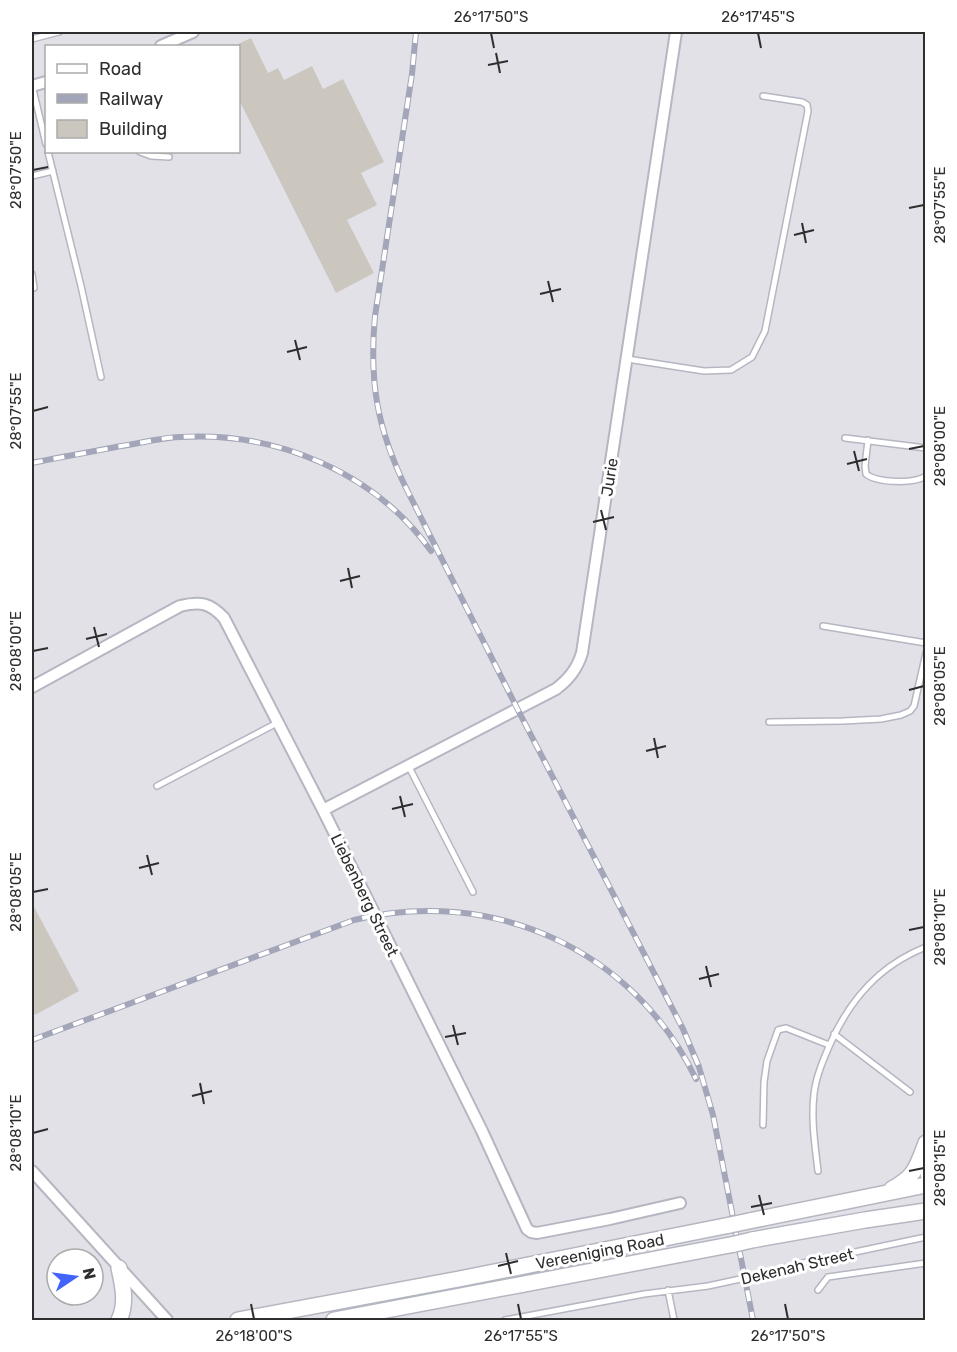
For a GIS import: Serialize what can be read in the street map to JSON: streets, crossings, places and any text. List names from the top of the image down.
{
  "streets": {
    "main road": ["Vereeniging Road"],
    "street": ["Jurie", "Liebenberg Street"],
    "lane": ["Dekenah Street"]
  },
  "crossings": [
    ["Jurie", "Liebenberg Street"]
  ],
  "legend": ["Road", "Railway", "Building"],
  "north": "right",
  "coordinates": [
    "26°17'50\"S",
    "26°17'45\"S",
    "28°07'50\"E",
    "28°07'55\"E",
    "28°08'00\"E",
    "28°08'05\"E",
    "28°08'10\"E",
    "28°08'15\"E",
    "26°18'00\"S",
    "26°17'55\"S"
  ]
}
